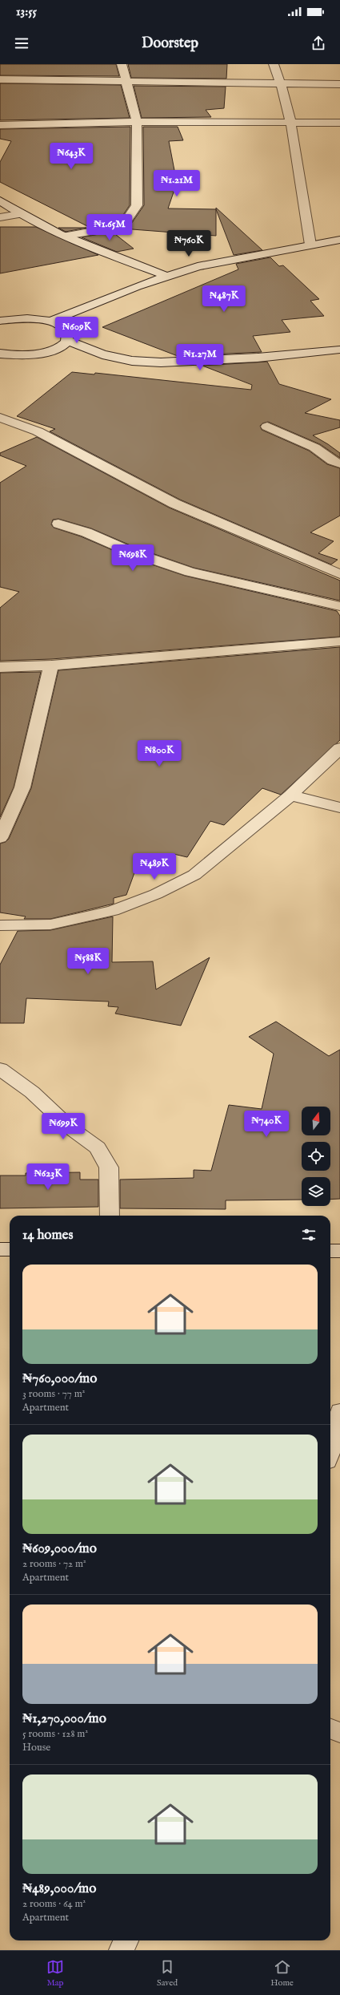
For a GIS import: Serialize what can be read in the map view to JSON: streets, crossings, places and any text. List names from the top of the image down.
{
  "north": "top",
  "page": {
    "status": "13:55",
    "header": "Doorstep",
    "price": [
      "₦643K",
      "₦1.21M",
      "₦1.65M",
      "₦760K",
      "₦487K",
      "₦609K",
      "₦1.27M",
      "₦698K",
      "₦800K",
      "₦489K",
      "₦588K",
      "₦740K",
      "₦699K",
      "₦623K"
    ],
    "heading": "14 homes",
    "list": [
      {
        "name": "₦760,000/mo",
        "note": "3 rooms · 77 m² · Apartment"
      },
      {
        "name": "₦609,000/mo",
        "note": "2 rooms · 72 m² · Apartment"
      },
      {
        "name": "₦1,270,000/mo",
        "note": "5 rooms · 128 m² · House"
      },
      {
        "name": "₦489,000/mo",
        "note": "2 rooms · 64 m² · Apartment"
      }
    ],
    "tabs": ["Map", "Saved", "Home"]
  }
}
